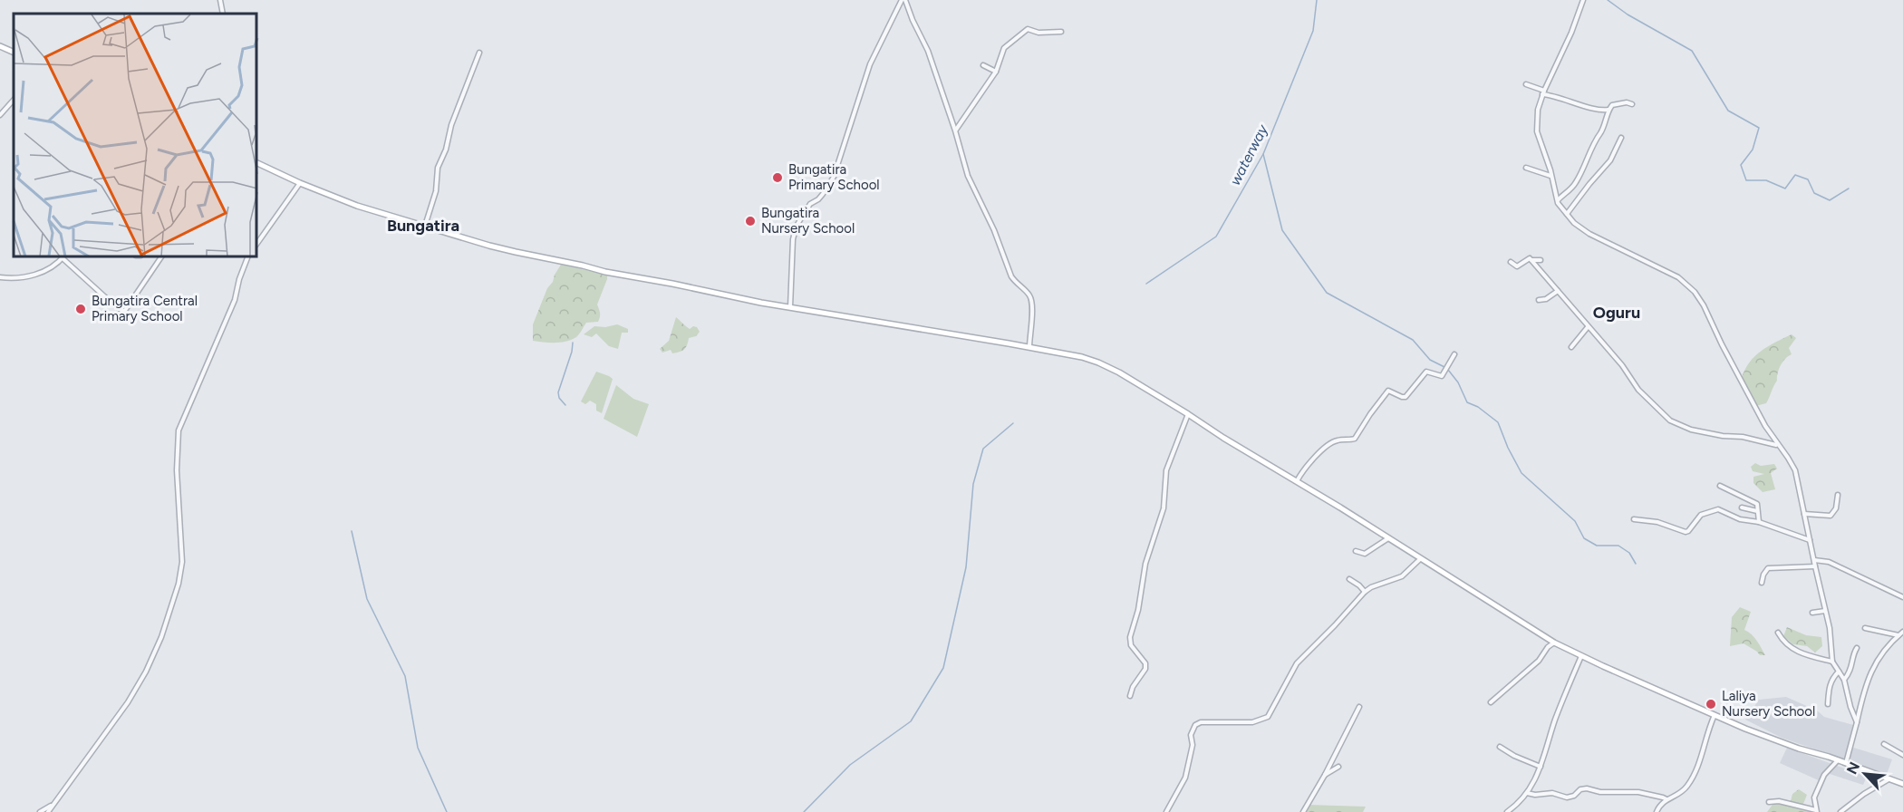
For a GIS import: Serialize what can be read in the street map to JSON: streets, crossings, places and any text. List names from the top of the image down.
{
  "districts": ["Bungatira", "Oguru"],
  "water": ["waterway"],
  "places": [
    "Bungatira Primary School",
    "Bungatira Nursery School",
    "Bungatira Central Primary School",
    "Laliya Nursery School"
  ],
  "north": "top left"
}
